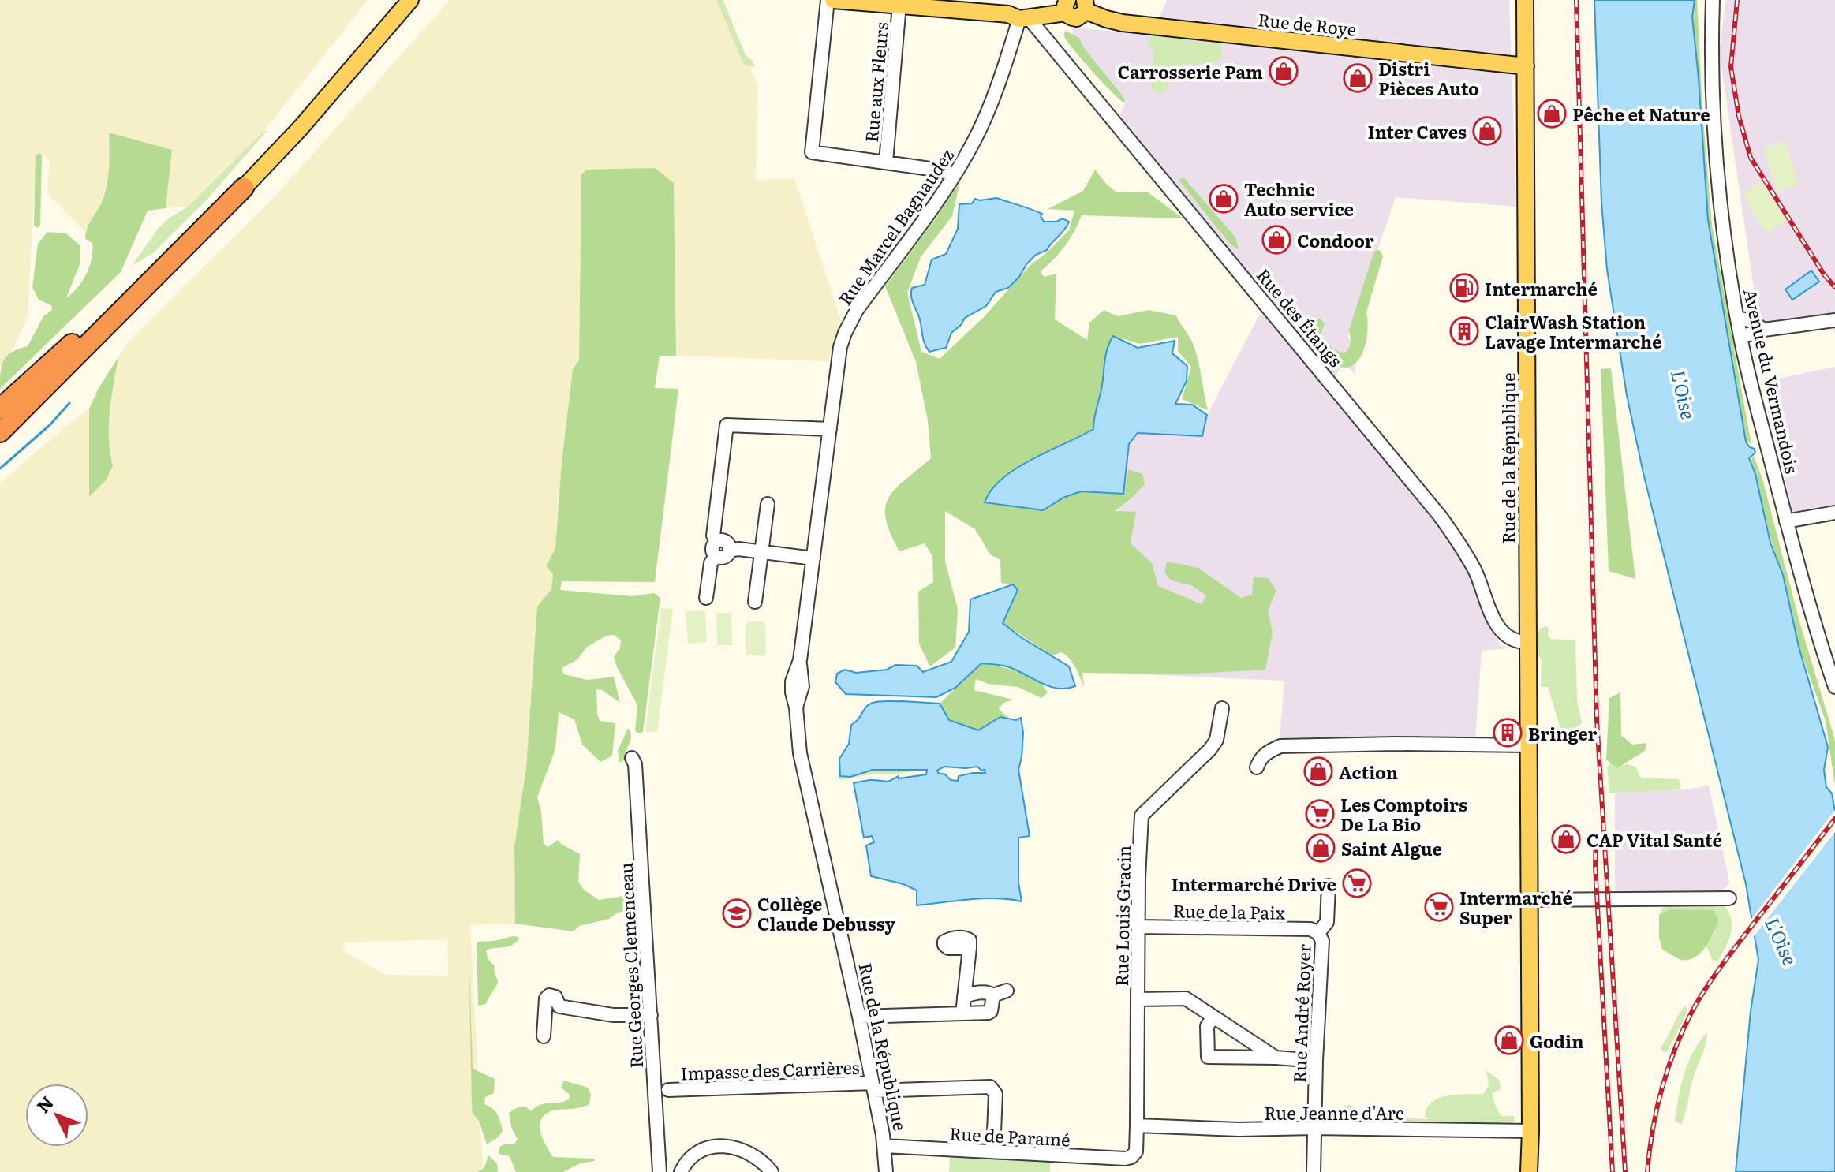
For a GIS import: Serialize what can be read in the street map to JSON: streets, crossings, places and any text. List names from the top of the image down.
{
  "streets": {
    "main road": ["Rue de Roye", "Rue de la République"],
    "street": [
      "Rue aux Fleurs",
      "Rue Marcel Bagnaudez",
      "Rue des Étangs",
      "Avenue du Vermandois",
      "Rue de la Paix",
      "Rue Louis Gracin",
      "Rue Georges Clemenceau",
      "Rue André Royer",
      "Impasse des Carrières",
      "Rue Jeanne d'Arc",
      "Rue de Paramé"
    ]
  },
  "crossings": [
    ["Rue de Roye", "Rue de la République"],
    ["Rue Marcel Bagnaudez", "Rue des Étangs"],
    ["Rue Marcel Bagnaudez", "Rue de la République"],
    ["Rue des Étangs", "Rue de la République"],
    ["Rue de la République", "Impasse des Carrières"],
    ["Rue de la République", "Rue Jeanne d'Arc"],
    ["Rue de la République", "Rue de Paramé"],
    ["Rue de la Paix", "Rue Louis Gracin"],
    ["Rue de la Paix", "Rue André Royer"],
    ["Rue Louis Gracin", "Rue Jeanne d'Arc"],
    ["Rue Louis Gracin", "Rue de Paramé"],
    ["Rue André Royer", "Rue Jeanne d'Arc"],
    ["Impasse des Carrières", "Rue de Paramé"]
  ],
  "water": ["L'Oise"],
  "places": {
    "shop": [
      "Carrosserie Pam",
      "Distri Pièces Auto",
      "Pêche et Nature",
      "Inter Caves",
      "Technic Auto service",
      "Condoor",
      "Action",
      "CAP Vital Santé",
      "Saint Algue",
      "Godin"
    ],
    "fuel station": ["Intermarché"],
    "building": ["ClairWash Station Lavage Intermarché", "Bringer"],
    "supermarket": ["Les Comptoirs De La Bio", "Intermarché Drive", "Intermarché Super"],
    "school or university": ["Collège Claude Debussy"]
  },
  "north": "top left"
}
